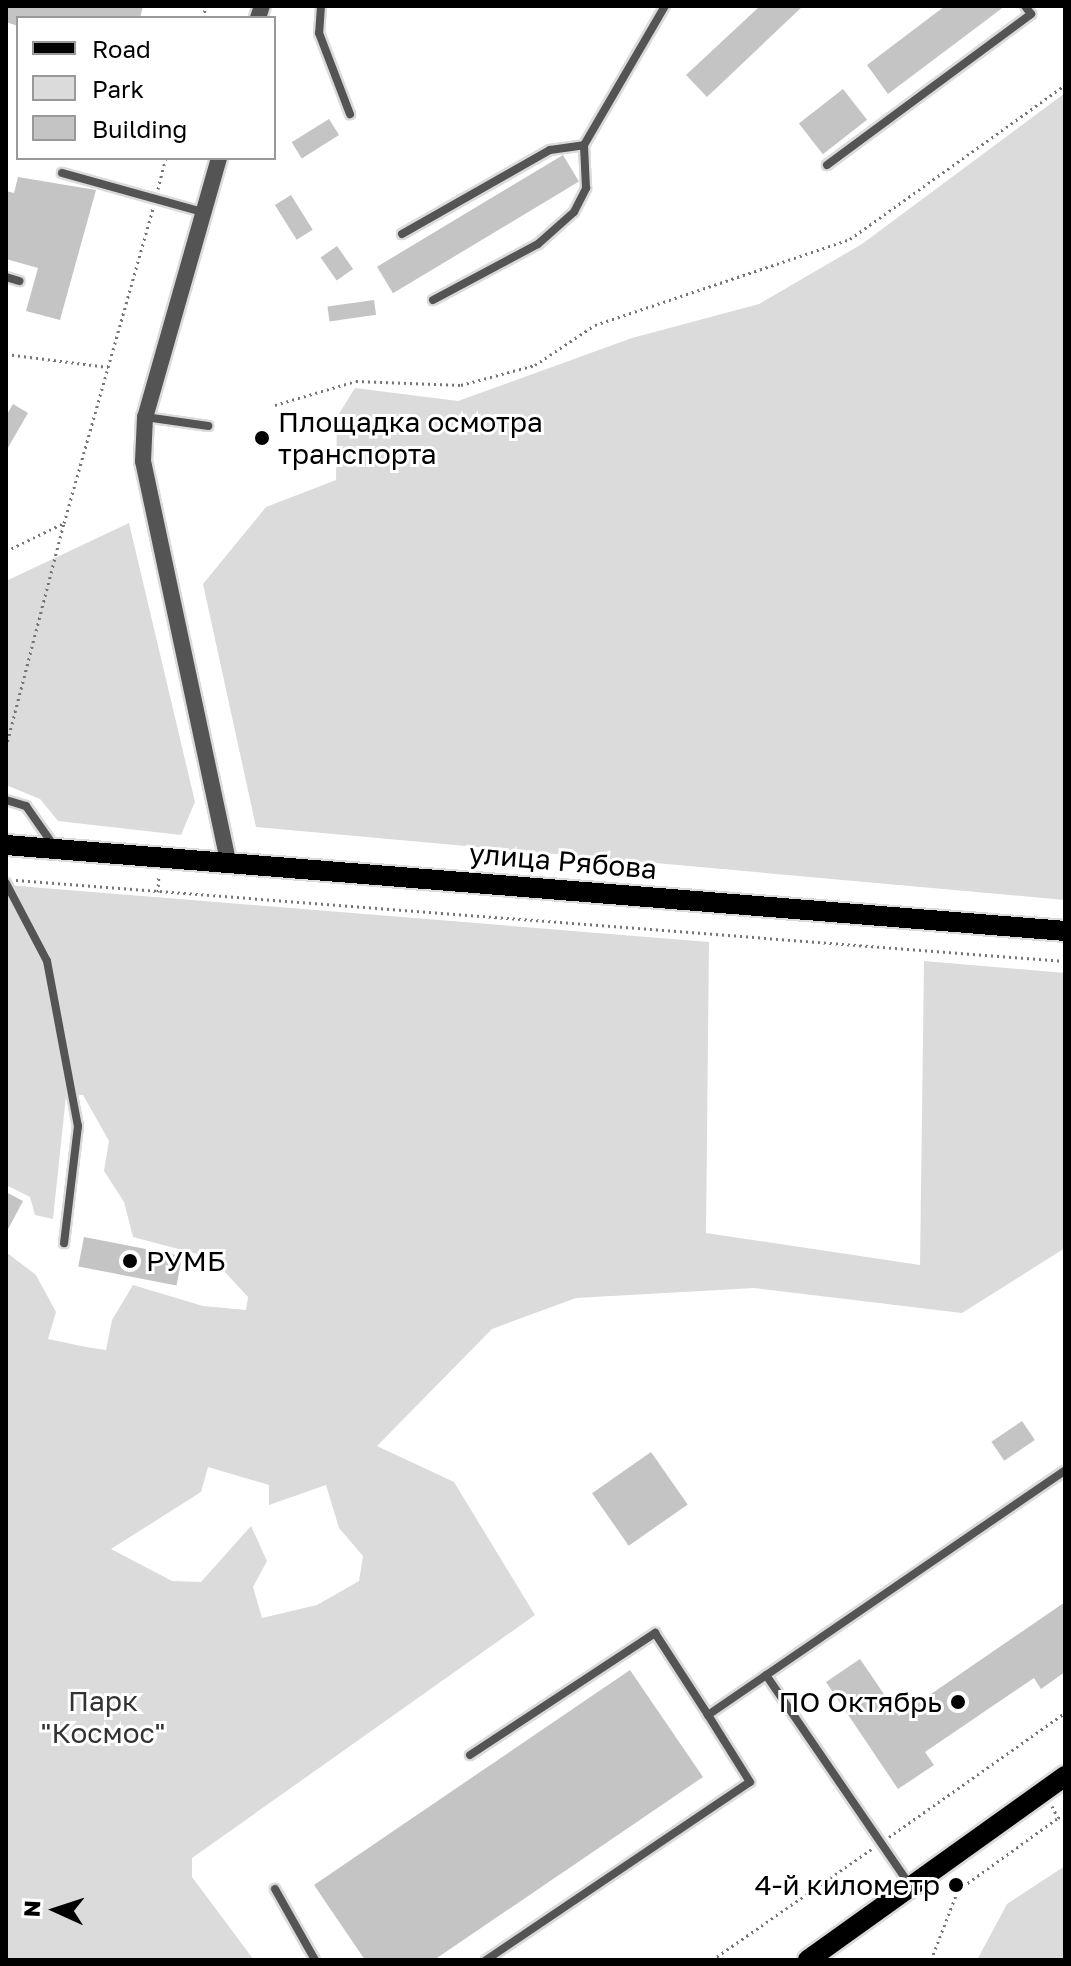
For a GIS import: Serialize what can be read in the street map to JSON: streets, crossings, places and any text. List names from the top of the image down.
{
  "streets": {
    "main road": ["улица Рябова"]
  },
  "parks": ["Парк \"Космос\""],
  "places": [
    "Площадка осмотра транспорта",
    "РУМБ",
    "ПО Октябрь",
    "4-й километр"
  ],
  "legend": ["Road", "Park", "Building"],
  "north": "left"
}
